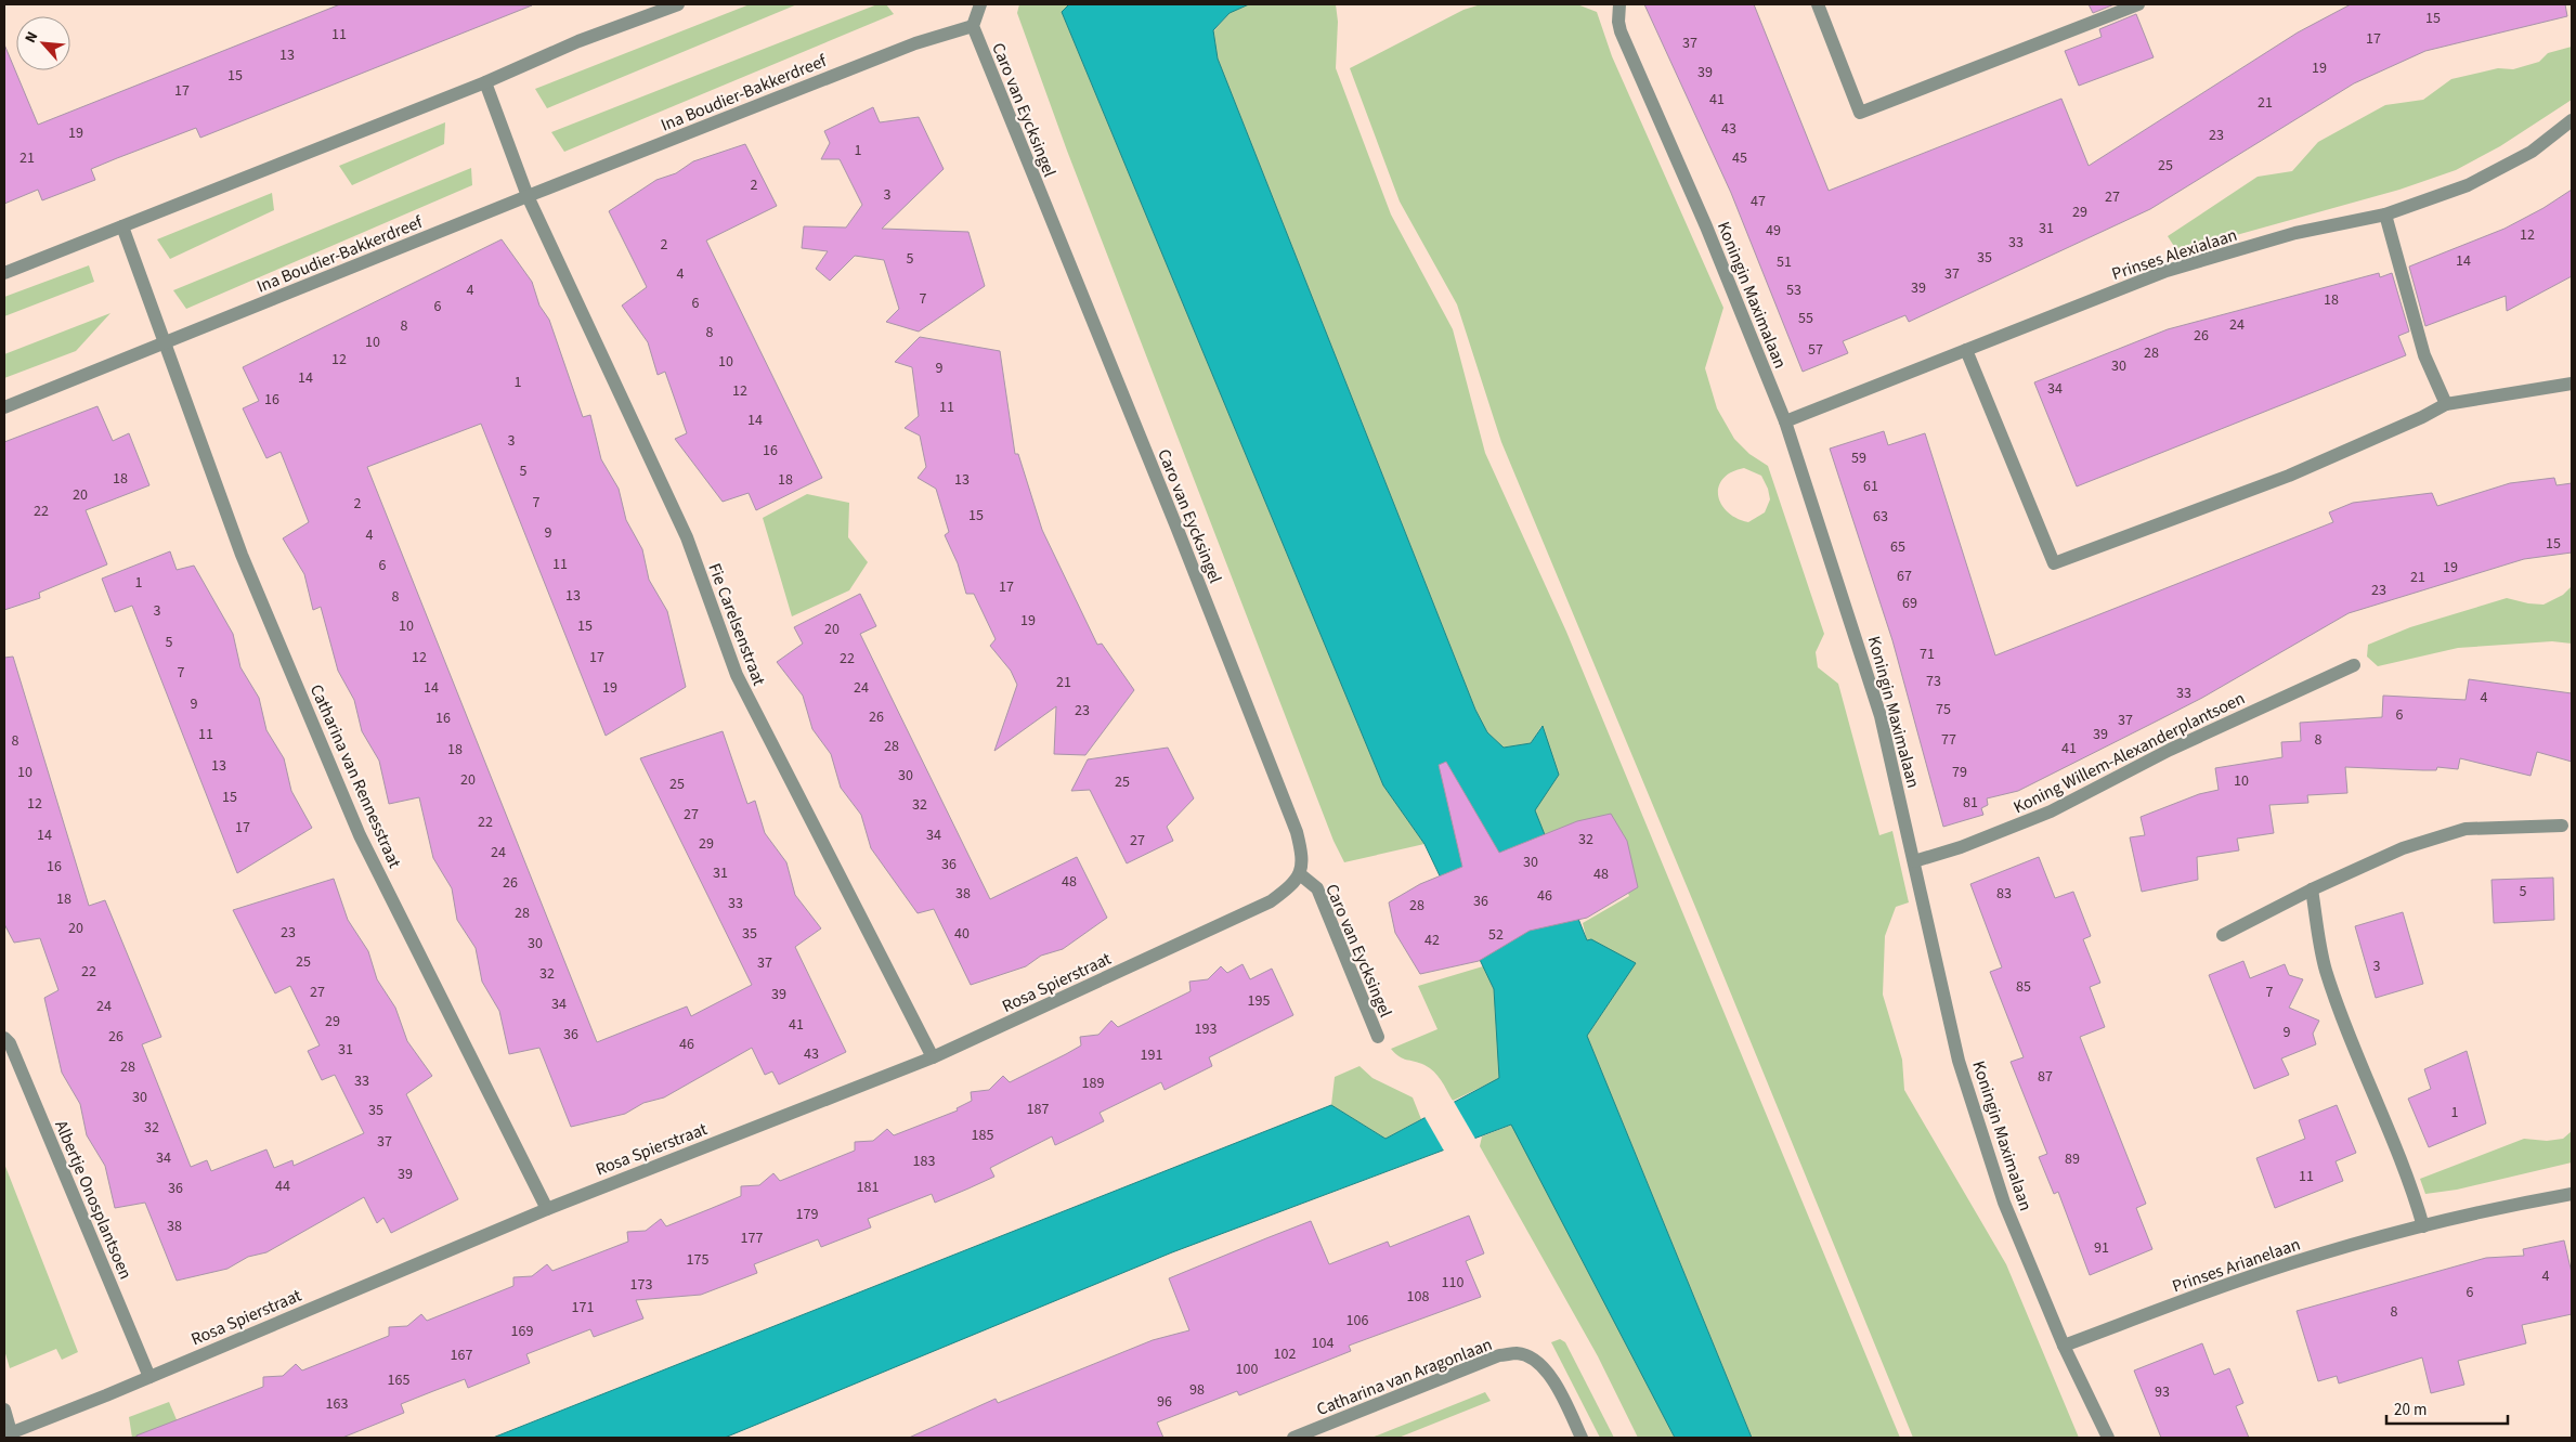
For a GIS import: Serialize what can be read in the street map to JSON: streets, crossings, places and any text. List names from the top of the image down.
{
  "streets": {
    "street": [
      "Ina Boudier-Bakkerdreef",
      "Caro van Eycksingel",
      "Prinses Alexialaan",
      "Koningin Maximalaan",
      "Fie Carelsenstraat",
      "Koning Willem-Alexanderplantsoen",
      "Catharina van Rennesstraat",
      "Rosa Spierstraat",
      "Albertje Onosplantsoen",
      "Prinses Arianelaan",
      "Catharina van Aragonlaan"
    ]
  },
  "crossings": [
    ["Ina Boudier-Bakkerdreef", "Caro van Eycksingel"],
    ["Ina Boudier-Bakkerdreef", "Fie Carelsenstraat"],
    ["Ina Boudier-Bakkerdreef", "Catharina van Rennesstraat"],
    ["Caro van Eycksingel", "Rosa Spierstraat"],
    ["Prinses Alexialaan", "Koningin Maximalaan"],
    ["Koningin Maximalaan", "Koning Willem-Alexanderplantsoen"],
    ["Koningin Maximalaan", "Prinses Arianelaan"],
    ["Fie Carelsenstraat", "Rosa Spierstraat"],
    ["Catharina van Rennesstraat", "Rosa Spierstraat"],
    ["Rosa Spierstraat", "Albertje Onosplantsoen"]
  ],
  "house_numbers": [
    "15",
    "11",
    "17",
    "37",
    "13",
    "19",
    "39",
    "15",
    "17",
    "41",
    "21",
    "43",
    "19",
    "23",
    "1",
    "21",
    "45",
    "25",
    "2",
    "3",
    "27",
    "47",
    "29",
    "31",
    "49",
    "12",
    "33",
    "2",
    "35",
    "5",
    "14",
    "51",
    "4",
    "37",
    "39",
    "4",
    "53",
    "7",
    "18",
    "6",
    "6",
    "55",
    "24",
    "8",
    "8",
    "26",
    "10",
    "57",
    "28",
    "12",
    "10",
    "30",
    "9",
    "14",
    "1",
    "34",
    "12",
    "16",
    "11",
    "14",
    "3",
    "16",
    "59",
    "5",
    "18",
    "18",
    "13",
    "61",
    "20",
    "7",
    "2",
    "22",
    "15",
    "63",
    "9",
    "4",
    "15",
    "65",
    "11",
    "6",
    "19",
    "67",
    "21",
    "1",
    "17",
    "23",
    "13",
    "8",
    "69",
    "3",
    "19",
    "10",
    "15",
    "20",
    "5",
    "71",
    "12",
    "17",
    "22",
    "7",
    "73",
    "21",
    "14",
    "19",
    "24",
    "33",
    "4",
    "9",
    "75",
    "23",
    "6",
    "26",
    "16",
    "37",
    "11",
    "39",
    "77",
    "8",
    "8",
    "28",
    "41",
    "18",
    "13",
    "10",
    "79",
    "30",
    "20",
    "10",
    "25",
    "25",
    "15",
    "81",
    "12",
    "32",
    "27",
    "22",
    "17",
    "14",
    "34",
    "32",
    "27",
    "29",
    "24",
    "30",
    "36",
    "16",
    "31",
    "48",
    "48",
    "26",
    "5",
    "38",
    "83",
    "46",
    "18",
    "36",
    "33",
    "28",
    "28",
    "20",
    "23",
    "35",
    "40",
    "52",
    "42",
    "30",
    "25",
    "37",
    "3",
    "22",
    "32",
    "85",
    "27",
    "7",
    "39",
    "195",
    "34",
    "24",
    "29",
    "41",
    "193",
    "9",
    "36",
    "26",
    "46",
    "31",
    "43",
    "191",
    "28",
    "87",
    "33",
    "189",
    "30",
    "187",
    "35",
    "1",
    "32",
    "185",
    "37",
    "34",
    "89",
    "183",
    "39",
    "11",
    "44",
    "181",
    "36",
    "179",
    "38",
    "177",
    "91",
    "175",
    "4",
    "110",
    "173",
    "6",
    "108",
    "171",
    "8",
    "106",
    "169",
    "104",
    "102",
    "167",
    "100",
    "165",
    "98",
    "93",
    "96",
    "163"
  ],
  "scale_bar": "20 m",
  "north": "top left"
}
